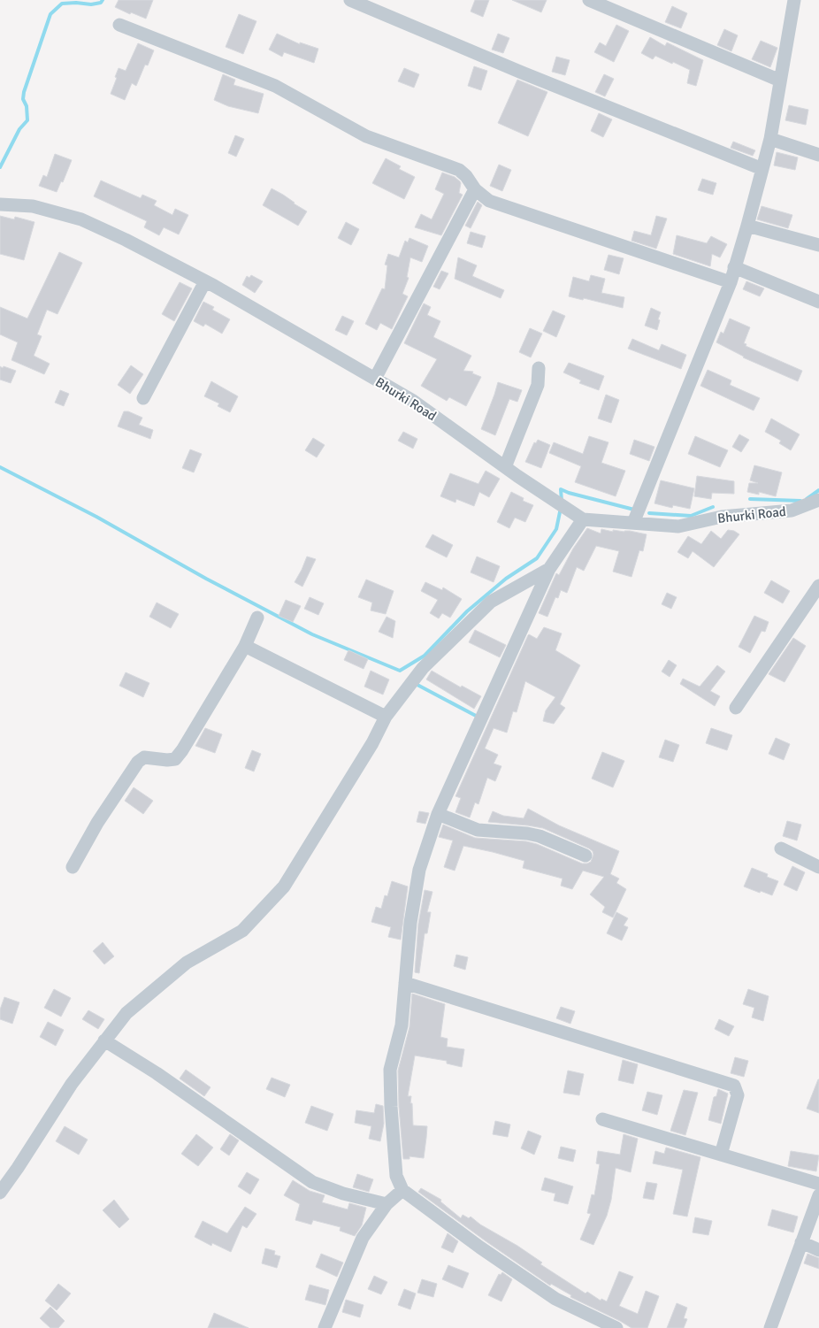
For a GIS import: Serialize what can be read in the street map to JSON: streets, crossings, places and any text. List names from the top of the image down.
{
  "streets": {
    "street": ["Bhurki Road"]
  }
}
